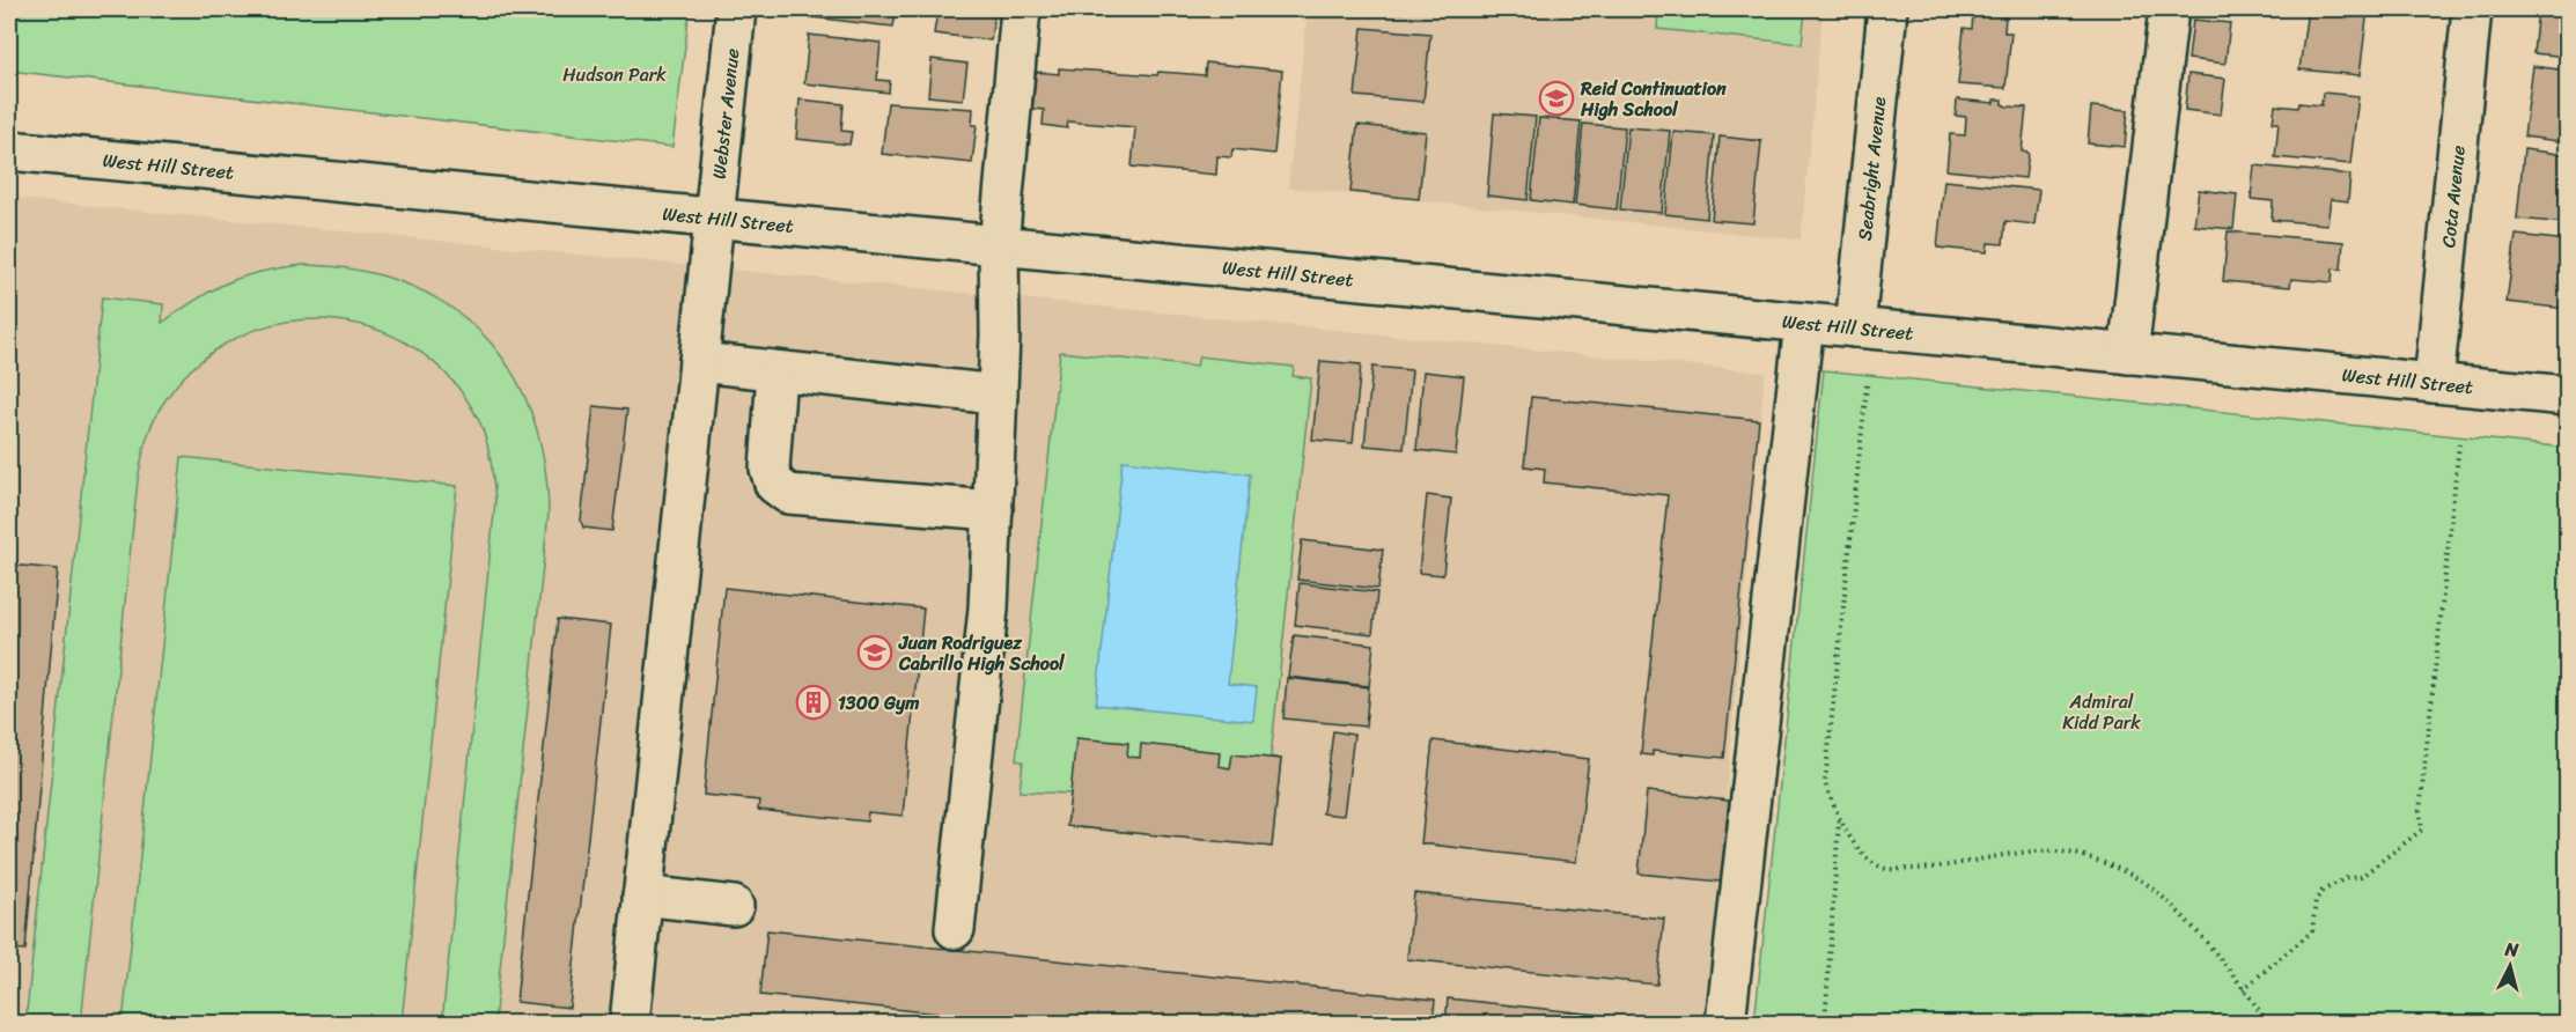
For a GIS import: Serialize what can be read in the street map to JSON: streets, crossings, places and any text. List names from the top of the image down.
{
  "streets": {
    "street": [
      "Webster Avenue",
      "West Hill Street",
      "Seabright Avenue",
      "Cota Avenue"
    ]
  },
  "crossings": [
    ["Webster Avenue", "West Hill Street"],
    ["West Hill Street", "Seabright Avenue"],
    ["West Hill Street", "Cota Avenue"]
  ],
  "parks": ["Hudson Park", "Admiral Kidd Park"],
  "places": {
    "school or university": ["Reid Continuation High School", "Juan Rodriguez Cabrillo High School"],
    "building": ["1300 Gym"]
  },
  "north": "top"
}
